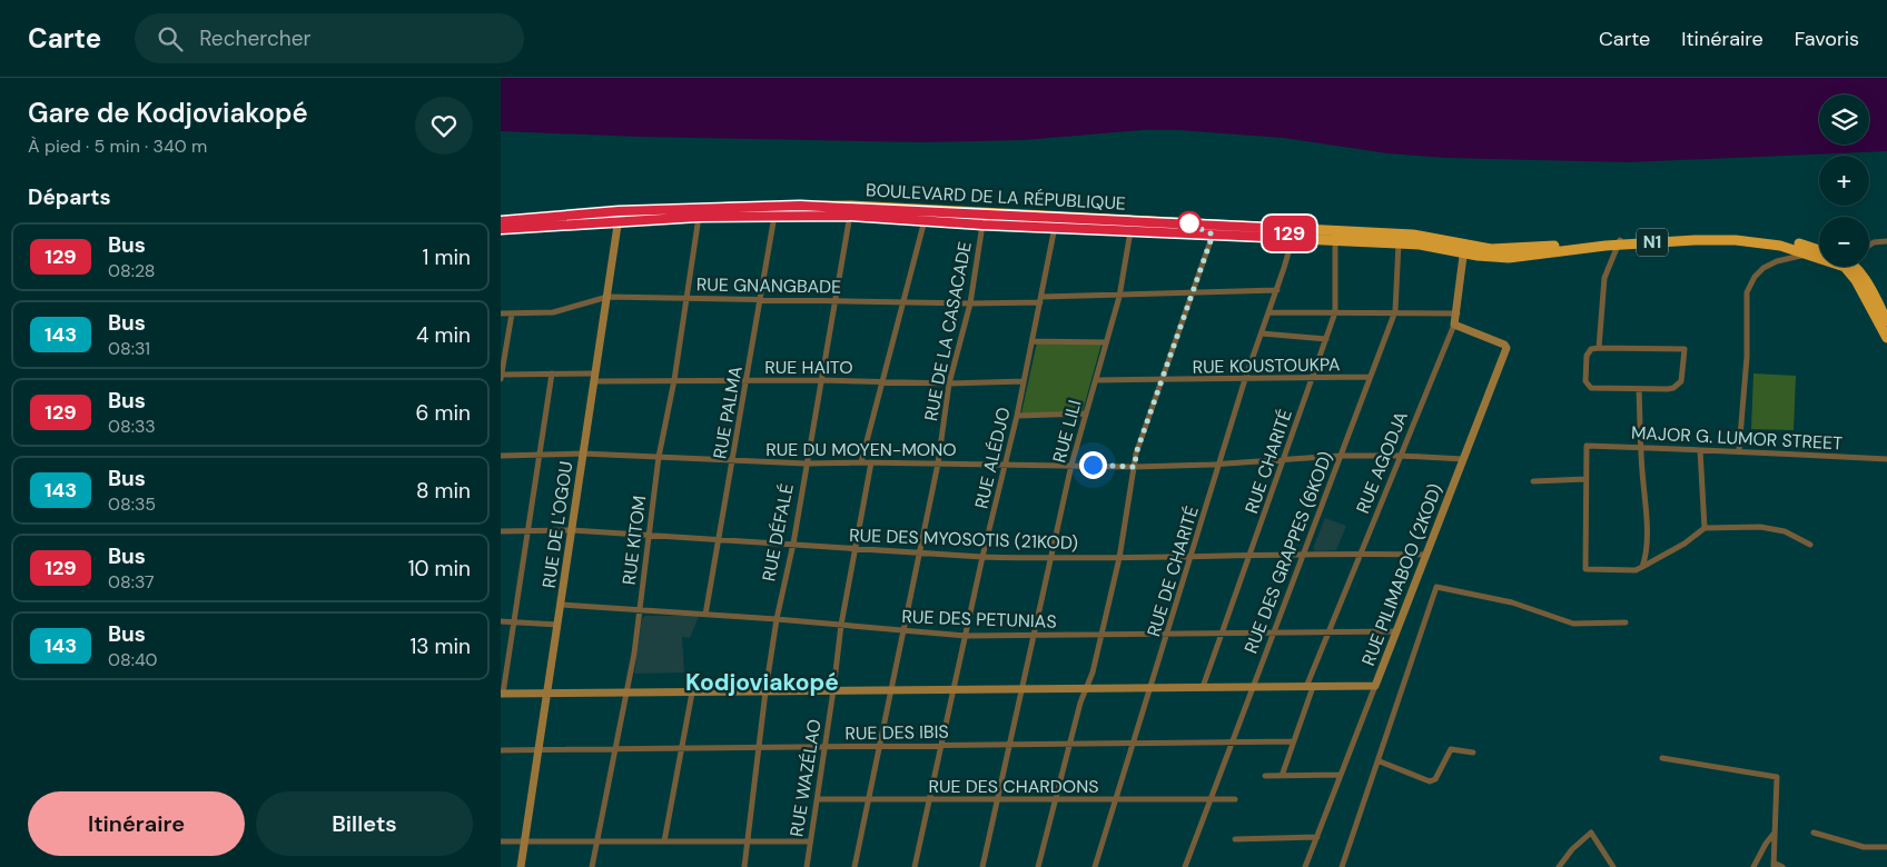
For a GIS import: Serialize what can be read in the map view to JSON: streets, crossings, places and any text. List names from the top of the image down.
{
  "streets": {
    "highway": ["BOULEVARD DE LA RÉPUBLIQUE", "N1"],
    "street": [
      "RUE GNANGBADE",
      "RUE DE LA CASACADE",
      "RUE KOUSTOUKPA",
      "RUE HAITO",
      "RUE PALMA",
      "RUE LILI",
      "MAJOR G. LUMOR STREET",
      "RUE DU MOYEN-MONO",
      "RUE ALÉDJO",
      "RUE CHARITÉ",
      "RUE AGODJA",
      "RUE DE L'OGOU",
      "RUE DÉFALÉ",
      "RUE DES MYOSOTIS (21KOD)",
      "RUE KITOM",
      "RUE DES GRAPPES (6KOD)",
      "RUE DE CHARITÉ",
      "RUE PILIMABOO (2KOD)",
      "RUE DES PETUNIAS",
      "RUE DES IBIS",
      "RUE WAZÉLAO",
      "RUE DES CHARDONS"
    ]
  },
  "crossings": [
    ["BOULEVARD DE LA RÉPUBLIQUE", "N1"],
    ["BOULEVARD DE LA RÉPUBLIQUE", "RUE DE LA CASACADE"],
    ["BOULEVARD DE LA RÉPUBLIQUE", "RUE PALMA"],
    ["BOULEVARD DE LA RÉPUBLIQUE", "RUE LILI"],
    ["BOULEVARD DE LA RÉPUBLIQUE", "RUE ALÉDJO"],
    ["BOULEVARD DE LA RÉPUBLIQUE", "RUE CHARITÉ"],
    ["BOULEVARD DE LA RÉPUBLIQUE", "RUE AGODJA"],
    ["BOULEVARD DE LA RÉPUBLIQUE", "RUE DE L'OGOU"],
    ["BOULEVARD DE LA RÉPUBLIQUE", "RUE DÉFALÉ"],
    ["BOULEVARD DE LA RÉPUBLIQUE", "RUE KITOM"],
    ["BOULEVARD DE LA RÉPUBLIQUE", "RUE DES GRAPPES (6KOD)"],
    ["BOULEVARD DE LA RÉPUBLIQUE", "RUE DE CHARITÉ"],
    ["RUE GNANGBADE", "RUE DE LA CASACADE"],
    ["RUE GNANGBADE", "RUE PALMA"],
    ["RUE GNANGBADE", "RUE LILI"],
    ["RUE GNANGBADE", "RUE ALÉDJO"],
    ["RUE GNANGBADE", "RUE DE L'OGOU"],
    ["RUE GNANGBADE", "RUE DÉFALÉ"],
    ["RUE GNANGBADE", "RUE KITOM"],
    ["RUE GNANGBADE", "RUE DE CHARITÉ"],
    ["RUE DE LA CASACADE", "RUE HAITO"],
    ["RUE DE LA CASACADE", "RUE DU MOYEN-MONO"],
    ["RUE DE LA CASACADE", "RUE DES MYOSOTIS (21KOD)"],
    ["RUE DE LA CASACADE", "RUE DES PETUNIAS"],
    ["RUE DE LA CASACADE", "RUE DES IBIS"],
    ["RUE DE LA CASACADE", "RUE DES CHARDONS"],
    ["RUE KOUSTOUKPA", "RUE LILI"],
    ["RUE KOUSTOUKPA", "RUE CHARITÉ"],
    ["RUE KOUSTOUKPA", "RUE DES GRAPPES (6KOD)"],
    ["RUE KOUSTOUKPA", "RUE DE CHARITÉ"],
    ["RUE HAITO", "RUE PALMA"],
    ["RUE HAITO", "RUE ALÉDJO"],
    ["RUE HAITO", "RUE DE L'OGOU"],
    ["RUE HAITO", "RUE DÉFALÉ"],
    ["RUE HAITO", "RUE KITOM"],
    ["RUE PALMA", "RUE DU MOYEN-MONO"],
    ["RUE PALMA", "RUE DES MYOSOTIS (21KOD)"],
    ["RUE PALMA", "RUE DES PETUNIAS"],
    ["RUE LILI", "RUE DU MOYEN-MONO"],
    ["RUE LILI", "RUE DES MYOSOTIS (21KOD)"],
    ["RUE LILI", "RUE DES PETUNIAS"],
    ["RUE LILI", "RUE DES IBIS"],
    ["RUE LILI", "RUE DES CHARDONS"],
    ["RUE DU MOYEN-MONO", "RUE ALÉDJO"],
    ["RUE DU MOYEN-MONO", "RUE CHARITÉ"],
    ["RUE DU MOYEN-MONO", "RUE AGODJA"],
    ["RUE DU MOYEN-MONO", "RUE DE L'OGOU"],
    ["RUE DU MOYEN-MONO", "RUE DÉFALÉ"],
    ["RUE DU MOYEN-MONO", "RUE KITOM"],
    ["RUE DU MOYEN-MONO", "RUE DES GRAPPES (6KOD)"],
    ["RUE DU MOYEN-MONO", "RUE DE CHARITÉ"],
    ["RUE DU MOYEN-MONO", "RUE PILIMABOO (2KOD)"],
    ["RUE DU MOYEN-MONO", "RUE WAZÉLAO"],
    ["RUE ALÉDJO", "RUE DES MYOSOTIS (21KOD)"],
    ["RUE ALÉDJO", "RUE DES PETUNIAS"],
    ["RUE ALÉDJO", "RUE DES IBIS"],
    ["RUE ALÉDJO", "RUE DES CHARDONS"],
    ["RUE CHARITÉ", "RUE DES MYOSOTIS (21KOD)"],
    ["RUE CHARITÉ", "RUE DES PETUNIAS"],
    ["RUE AGODJA", "RUE DES MYOSOTIS (21KOD)"],
    ["RUE AGODJA", "RUE PILIMABOO (2KOD)"],
    ["RUE AGODJA", "RUE DES PETUNIAS"],
    ["RUE AGODJA", "RUE DES IBIS"],
    ["RUE DE L'OGOU", "RUE DES MYOSOTIS (21KOD)"],
    ["RUE DE L'OGOU", "RUE DES PETUNIAS"],
    ["RUE DE L'OGOU", "RUE DES IBIS"],
    ["RUE DÉFALÉ", "RUE DES MYOSOTIS (21KOD)"],
    ["RUE DÉFALÉ", "RUE DES PETUNIAS"],
    ["RUE DÉFALÉ", "RUE DES IBIS"],
    ["RUE DES MYOSOTIS (21KOD)", "RUE KITOM"],
    ["RUE DES MYOSOTIS (21KOD)", "RUE DES GRAPPES (6KOD)"],
    ["RUE DES MYOSOTIS (21KOD)", "RUE DE CHARITÉ"],
    ["RUE DES MYOSOTIS (21KOD)", "RUE PILIMABOO (2KOD)"],
    ["RUE DES MYOSOTIS (21KOD)", "RUE WAZÉLAO"],
    ["RUE KITOM", "RUE DES PETUNIAS"],
    ["RUE KITOM", "RUE DES IBIS"],
    ["RUE DES GRAPPES (6KOD)", "RUE DES PETUNIAS"],
    ["RUE DES GRAPPES (6KOD)", "RUE DES IBIS"],
    ["RUE DES GRAPPES (6KOD)", "RUE DES CHARDONS"],
    ["RUE DE CHARITÉ", "RUE DES PETUNIAS"],
    ["RUE DE CHARITÉ", "RUE DES IBIS"],
    ["RUE DE CHARITÉ", "RUE DES CHARDONS"],
    ["RUE PILIMABOO (2KOD)", "RUE DES PETUNIAS"],
    ["RUE DES PETUNIAS", "RUE WAZÉLAO"],
    ["RUE DES IBIS", "RUE WAZÉLAO"],
    ["RUE WAZÉLAO", "RUE DES CHARDONS"]
  ],
  "districts": ["Kodjoviakopé"],
  "lines": ["bus line 129"],
  "page": {
    "header": "Carte",
    "search": "Rechercher",
    "nav": ["Carte", "Itinéraire", "Favoris"],
    "heading": [
      ["Gare de Kodjoviakopé", "À pied · 5 min · 340 m"],
      "Départs"
    ],
    "on_map": "129",
    "map_buttons": ["+", "−"],
    "list": [
      {
        "mark": "129",
        "name": "Bus",
        "note": "08:28",
        "value": "1 min"
      },
      {
        "mark": "143",
        "name": "Bus",
        "note": "08:31",
        "value": "4 min"
      },
      {
        "mark": "129",
        "name": "Bus",
        "note": "08:33",
        "value": "6 min"
      },
      {
        "mark": "143",
        "name": "Bus",
        "note": "08:35",
        "value": "8 min"
      },
      {
        "mark": "129",
        "name": "Bus",
        "note": "08:37",
        "value": "10 min"
      },
      {
        "mark": "143",
        "name": "Bus",
        "note": "08:40",
        "value": "13 min"
      }
    ],
    "buttons": ["Itinéraire", "Billets"]
  }
}
